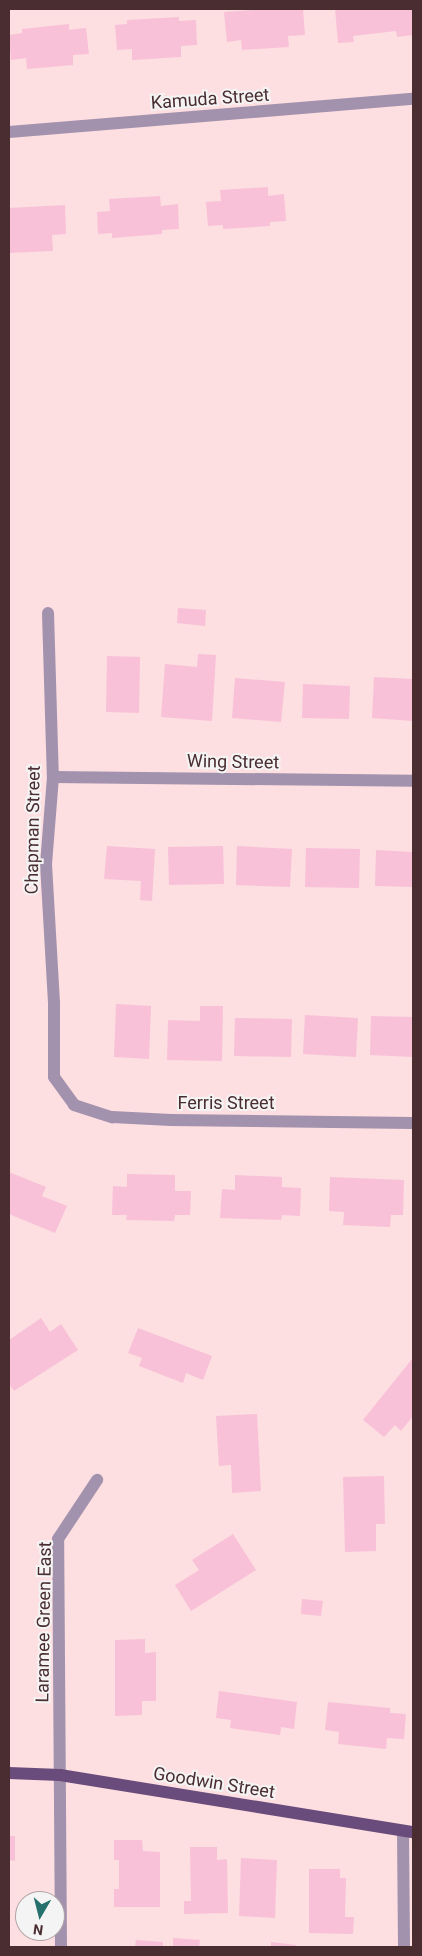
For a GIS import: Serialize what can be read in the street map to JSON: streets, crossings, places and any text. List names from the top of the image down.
{
  "streets": {
    "main road": ["Goodwin Street"],
    "street": [
      "Kamuda Street",
      "Wing Street",
      "Chapman Street",
      "Ferris Street",
      "Laramee Green East"
    ]
  },
  "crossings": [
    ["Wing Street", "Chapman Street"],
    ["Chapman Street", "Ferris Street"],
    ["Laramee Green East", "Goodwin Street"]
  ],
  "north": "bottom"
}
